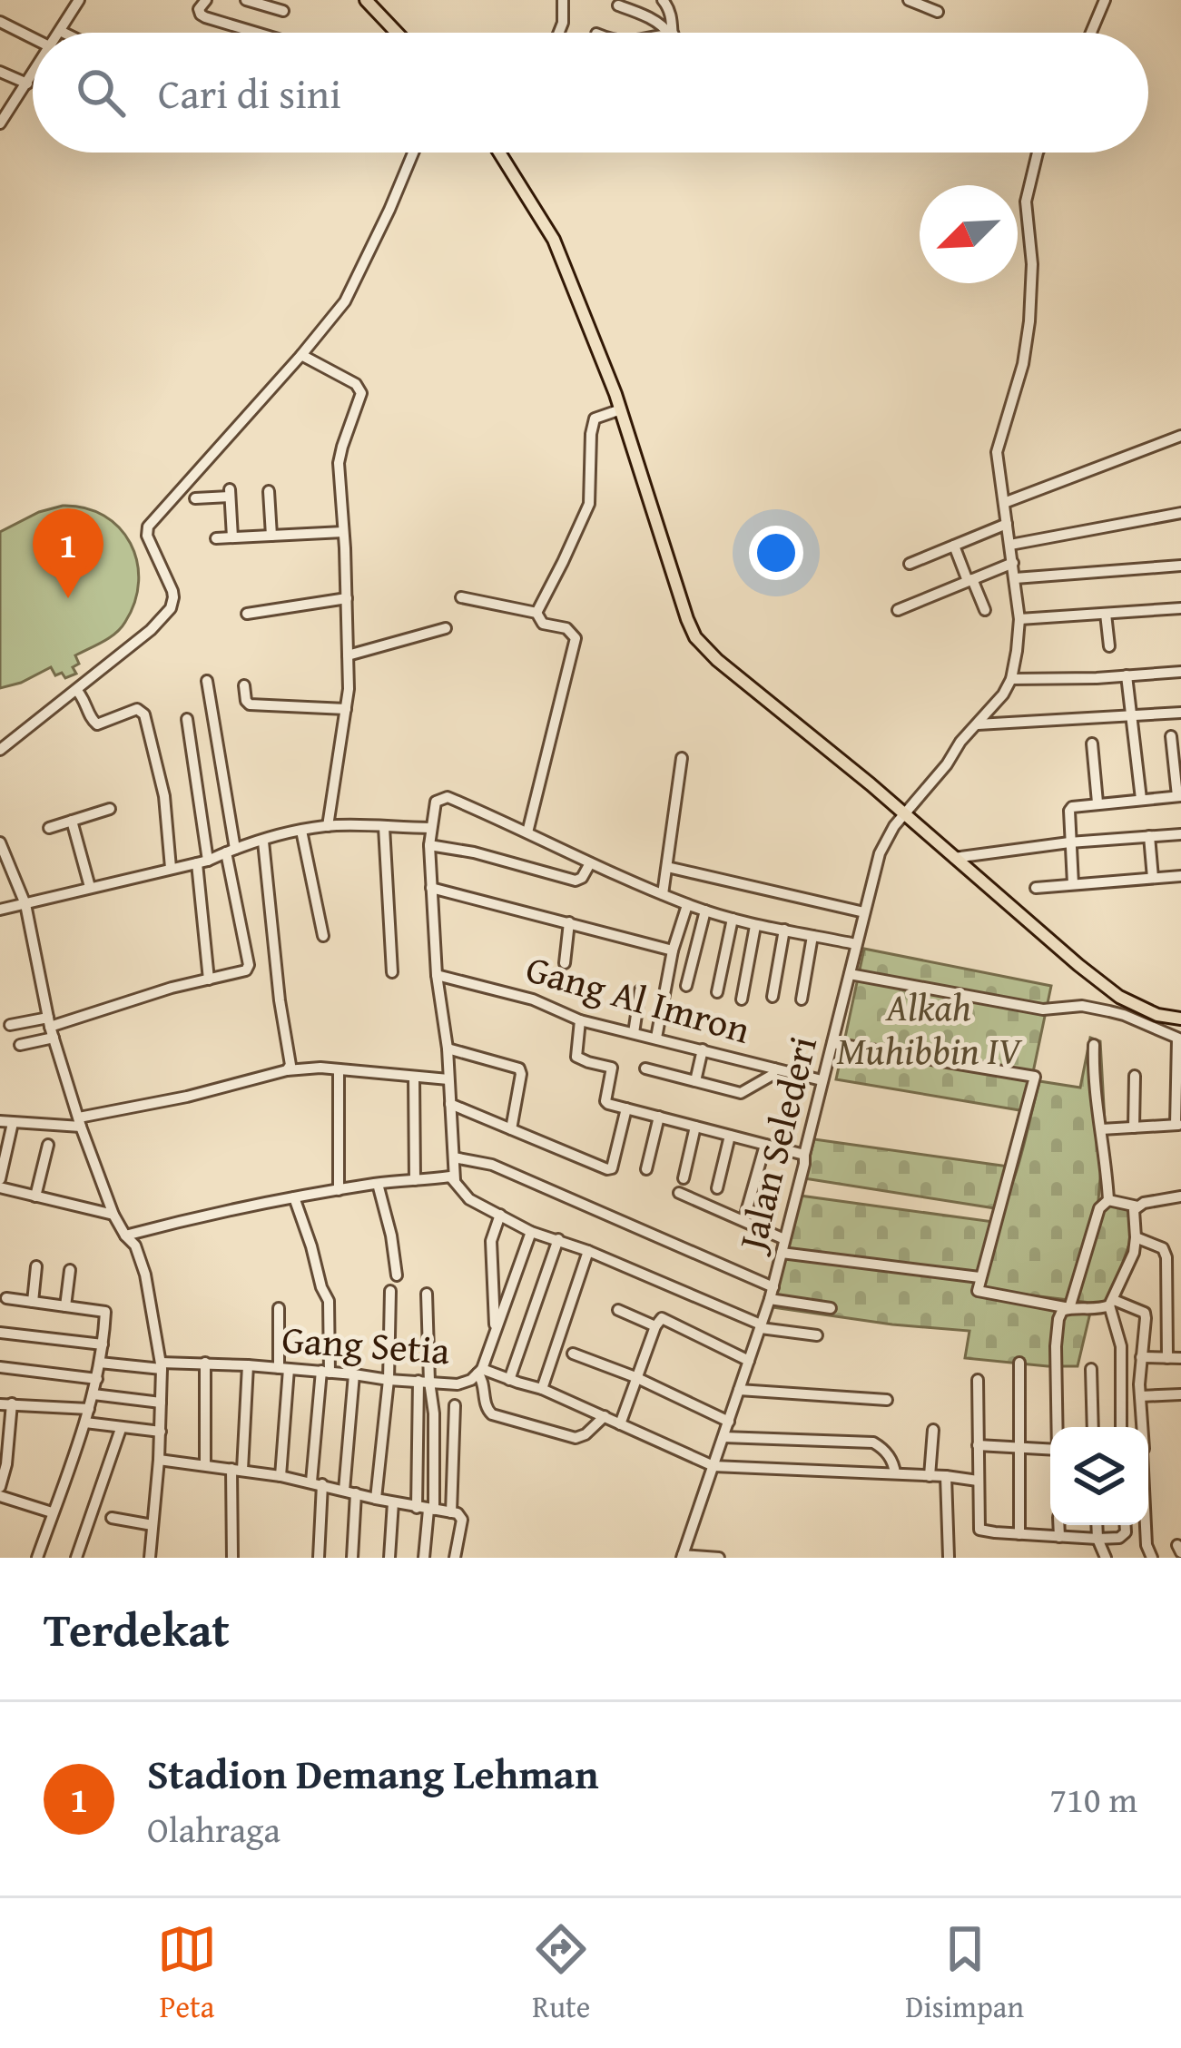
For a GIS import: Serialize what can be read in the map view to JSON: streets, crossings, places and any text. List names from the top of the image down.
{
  "streets": {
    "street": ["Gang Al Imron", "Jalan Selederi", "Gang Setia"]
  },
  "crossings": [
    ["Gang Al Imron", "Jalan Selederi"]
  ],
  "parks": ["Alkah Muhibbin IV"],
  "north": "bottom left",
  "page": {
    "search": "Cari di sini",
    "pins": "1",
    "heading": "Terdekat",
    "list": [
      {
        "mark": "1",
        "name": "Stadion Demang Lehman",
        "note": "Olahraga",
        "value": "710 m"
      }
    ],
    "nav": ["Peta", "Rute", "Disimpan"]
  }
}
